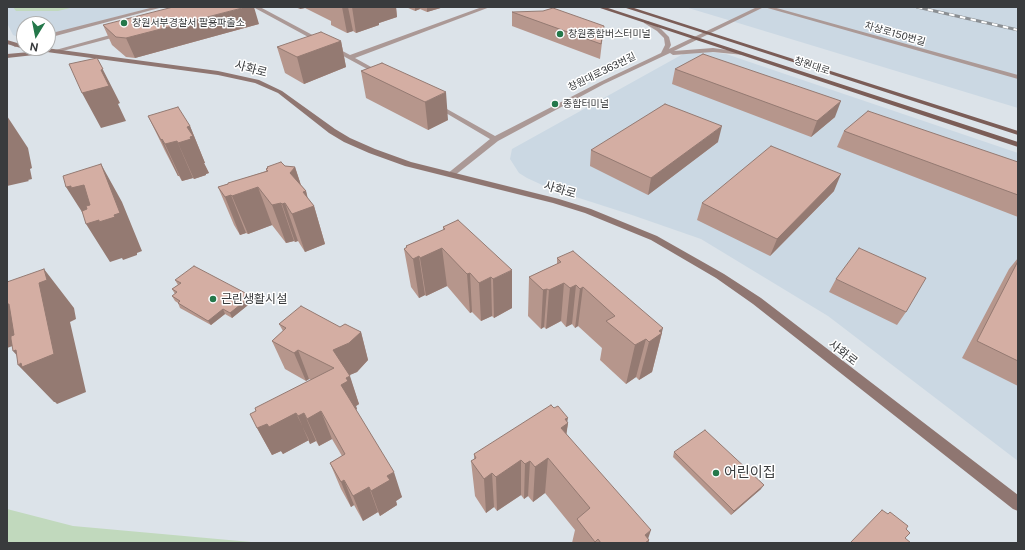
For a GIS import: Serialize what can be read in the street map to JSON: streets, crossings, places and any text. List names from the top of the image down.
{
  "streets": {
    "main road": ["창원대로", "사화로"],
    "street": ["차상로150번길", "창원대로363번길"]
  },
  "crossings": [
    ["창원대로", "창원대로363번길"],
    ["사화로", "창원대로363번길"]
  ],
  "places": [
    "창원서부경찰서 팔용파출소",
    "창원종합버스터미널",
    "종합터미널",
    "근린생활시설",
    "어린이집"
  ],
  "north": "bottom"
}
